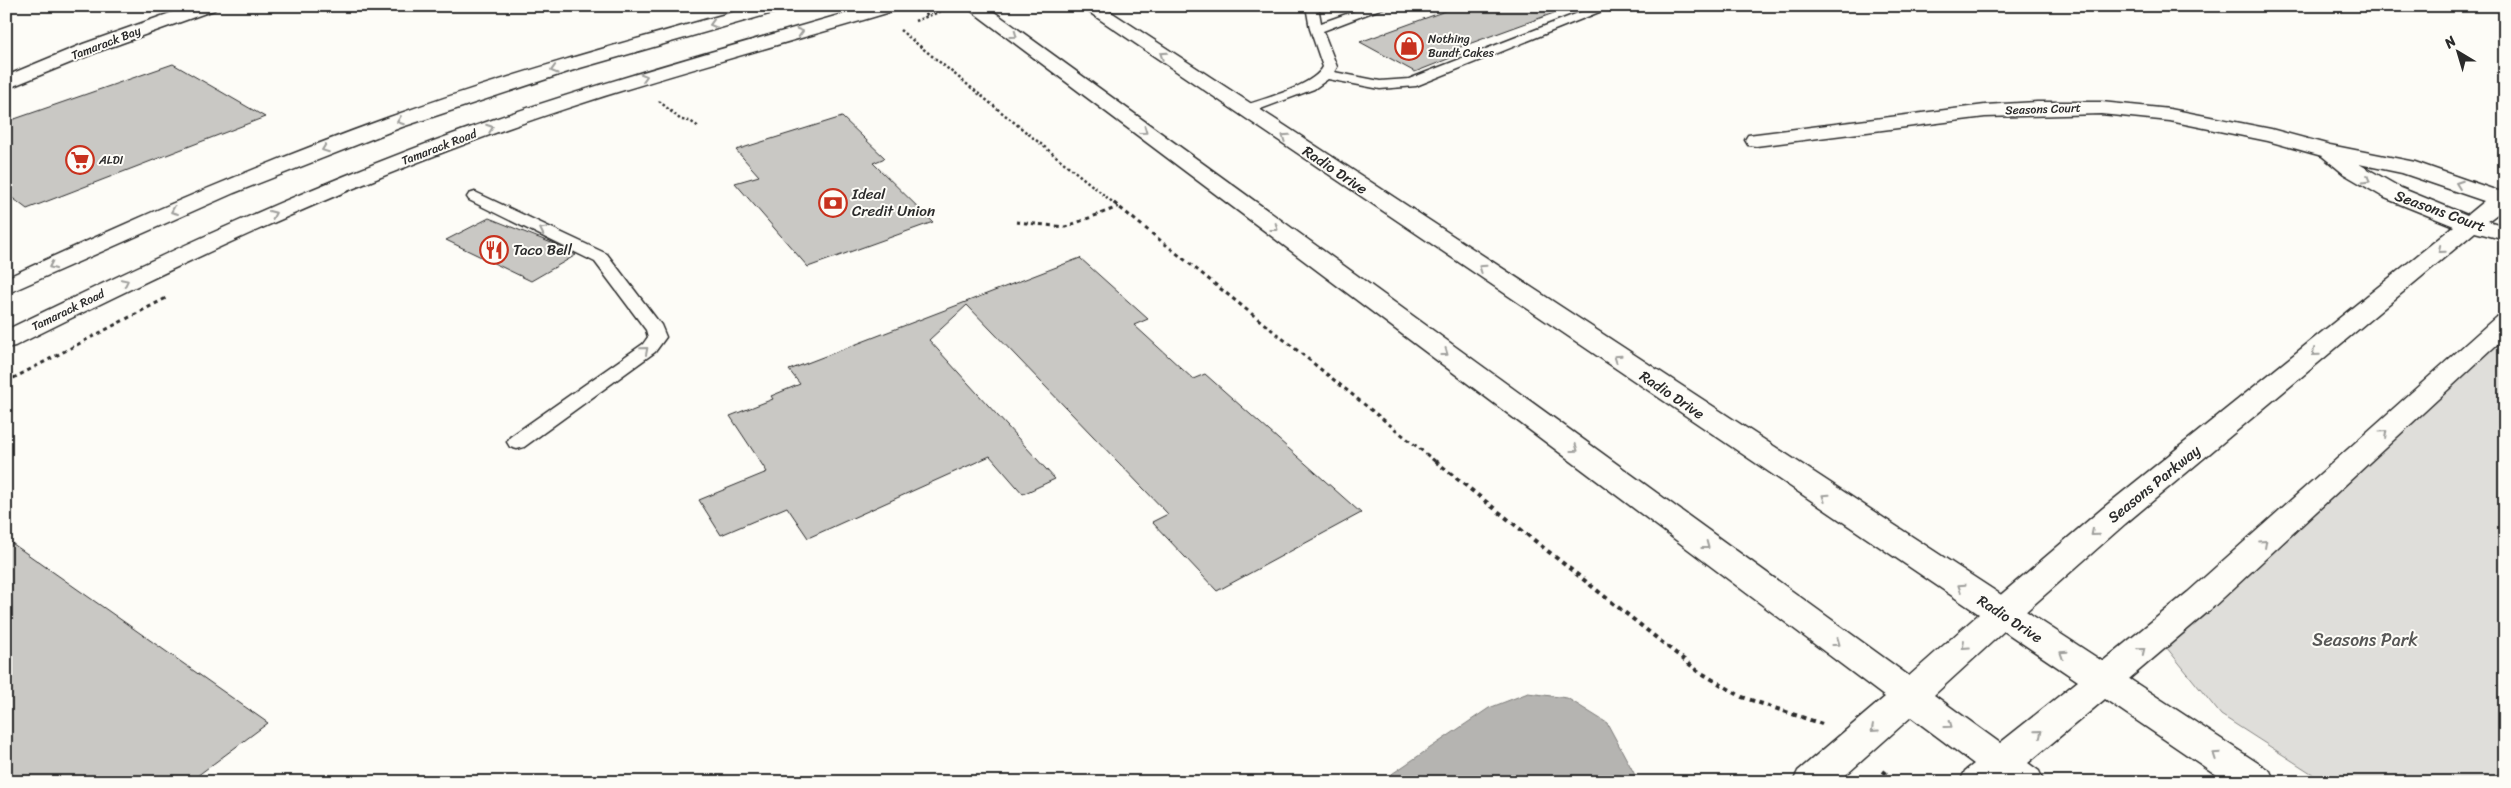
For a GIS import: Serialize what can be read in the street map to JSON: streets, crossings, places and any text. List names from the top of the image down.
{
  "streets": {
    "street": [
      "Tamarack Bay",
      "Seasons Court",
      "Tamarack Road",
      "Radio Drive",
      "Seasons Parkway"
    ]
  },
  "crossings": [
    ["Seasons Court", "Seasons Parkway"],
    ["Radio Drive", "Seasons Parkway"]
  ],
  "parks": ["Seasons Park"],
  "places": {
    "shop": ["Nothing Bundt Cakes"],
    "supermarket": ["ALDI"],
    "bank": ["Ideal Credit Union"],
    "restaurant": ["Taco Bell"]
  },
  "north": "top left"
}
